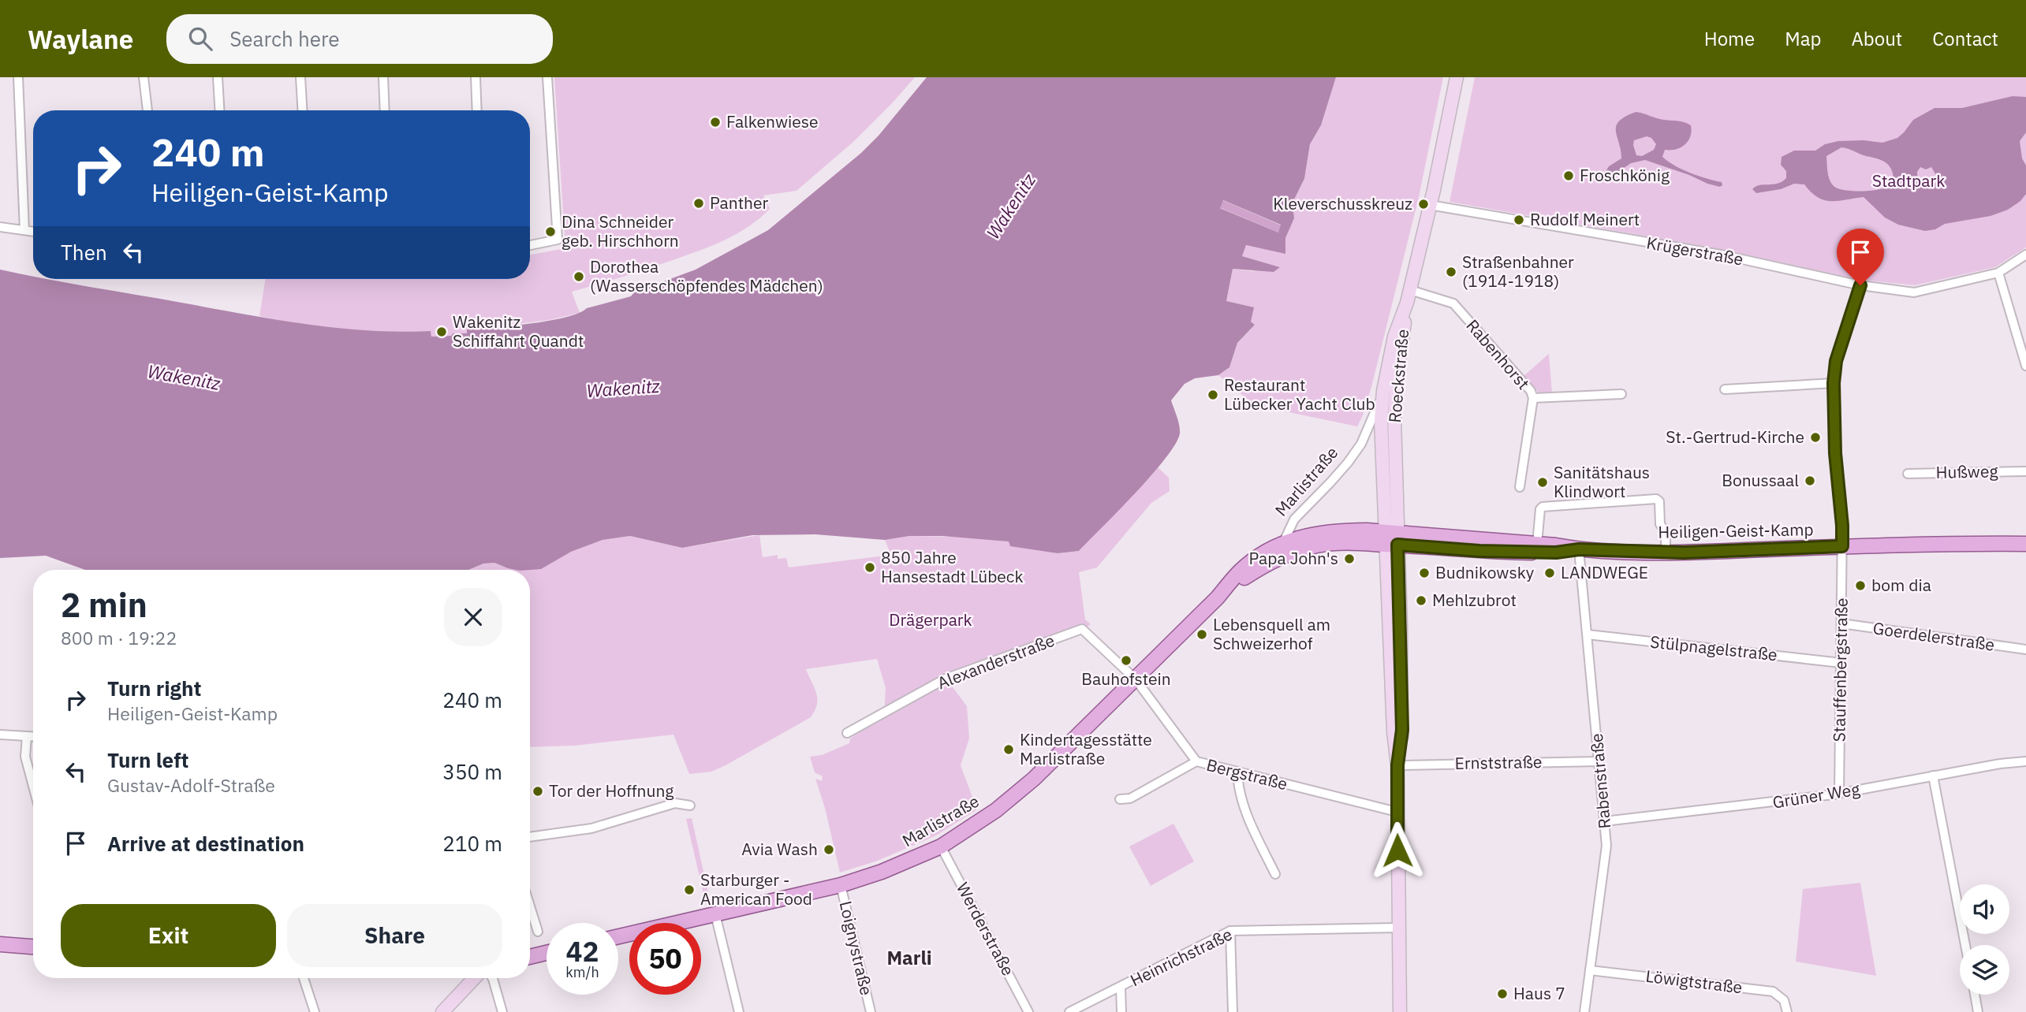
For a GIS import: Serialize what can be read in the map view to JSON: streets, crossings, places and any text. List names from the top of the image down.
{
  "streets": {
    "main road": ["Roeckstraße", "Marlistraße", "Heiligen-Geist-Kamp"],
    "street": [
      "Krügerstraße",
      "Rabenhorst",
      "Hußweg",
      "Goerdelerstraße",
      "Stülpnagelstraße",
      "Alexanderstraße",
      "Stauffenbergstraße",
      "Ernststraße",
      "Bergstraße",
      "Rabenstraße",
      "Grüner Weg",
      "Werderstraße",
      "Loignystraße",
      "Heinrichstraße",
      "Löwigtstraße"
    ]
  },
  "crossings": [
    ["Krügerstraße", "Roeckstraße"],
    ["Krügerstraße", "Stauffenbergstraße"],
    ["Rabenhorst", "Roeckstraße"],
    ["Roeckstraße", "Marlistraße"],
    ["Roeckstraße", "Heiligen-Geist-Kamp"],
    ["Marlistraße", "Heiligen-Geist-Kamp"],
    ["Marlistraße", "Alexanderstraße"],
    ["Marlistraße", "Bergstraße"],
    ["Marlistraße", "Werderstraße"],
    ["Marlistraße", "Loignystraße"],
    ["Heiligen-Geist-Kamp", "Stauffenbergstraße"],
    ["Heiligen-Geist-Kamp", "Rabenstraße"],
    ["Goerdelerstraße", "Stauffenbergstraße"],
    ["Stülpnagelstraße", "Stauffenbergstraße"],
    ["Stülpnagelstraße", "Rabenstraße"],
    ["Alexanderstraße", "Bergstraße"],
    ["Stauffenbergstraße", "Grüner Weg"],
    ["Ernststraße", "Rabenstraße"],
    ["Rabenstraße", "Grüner Weg"],
    ["Rabenstraße", "Löwigtstraße"]
  ],
  "districts": ["Marli"],
  "water": ["Wakenitz"],
  "parks": ["Stadtpark", "Drägerpark"],
  "places": [
    "Falkenwiese",
    "Froschkönig",
    "Panther",
    "Kleverschusskreuz",
    "Rudolf Meinert",
    "Dina Schneider geb. Hirschhorn",
    "Straßenbahner (1914-1918)",
    "Dorothea (Wasserschöpfendes Mädchen)",
    "Wakenitz Schiffahrt Quandt",
    "Restaurant Lübecker Yacht Club",
    "St.-Gertrud-Kirche",
    "Bonussaal",
    "Sanitätshaus Klindwort",
    "Papa John's",
    "850 Jahre Hansestadt Lübeck",
    "Budnikowsky",
    "LANDWEGE",
    "bom dia",
    "Mehlzubrot",
    "Lebensquell am Schweizerhof",
    "Bauhofstein",
    "Kindertagesstätte Marlistraße",
    "Tor der Hoffnung",
    "Avia Wash",
    "Starburger - American Food",
    "Haus 7"
  ],
  "page": {
    "header": "Waylane",
    "search": "Search here",
    "nav": [
      "Home",
      "Map",
      "About",
      "Contact"
    ],
    "turn": ["240 m", "Heiligen-Geist-Kamp"],
    "then": "Then",
    "heading": ["2 min", "800 m · 19:22"],
    "list": [
      {
        "name": "Turn right",
        "note": "Heiligen-Geist-Kamp",
        "value": "240 m"
      },
      {
        "name": "Turn left",
        "note": "Gustav-Adolf-Straße",
        "value": "350 m"
      },
      {
        "name": "Arrive at destination",
        "value": "210 m"
      }
    ],
    "buttons": ["Exit", "Share"],
    "speed": "42 km/h",
    "limit": "50"
  }
}
